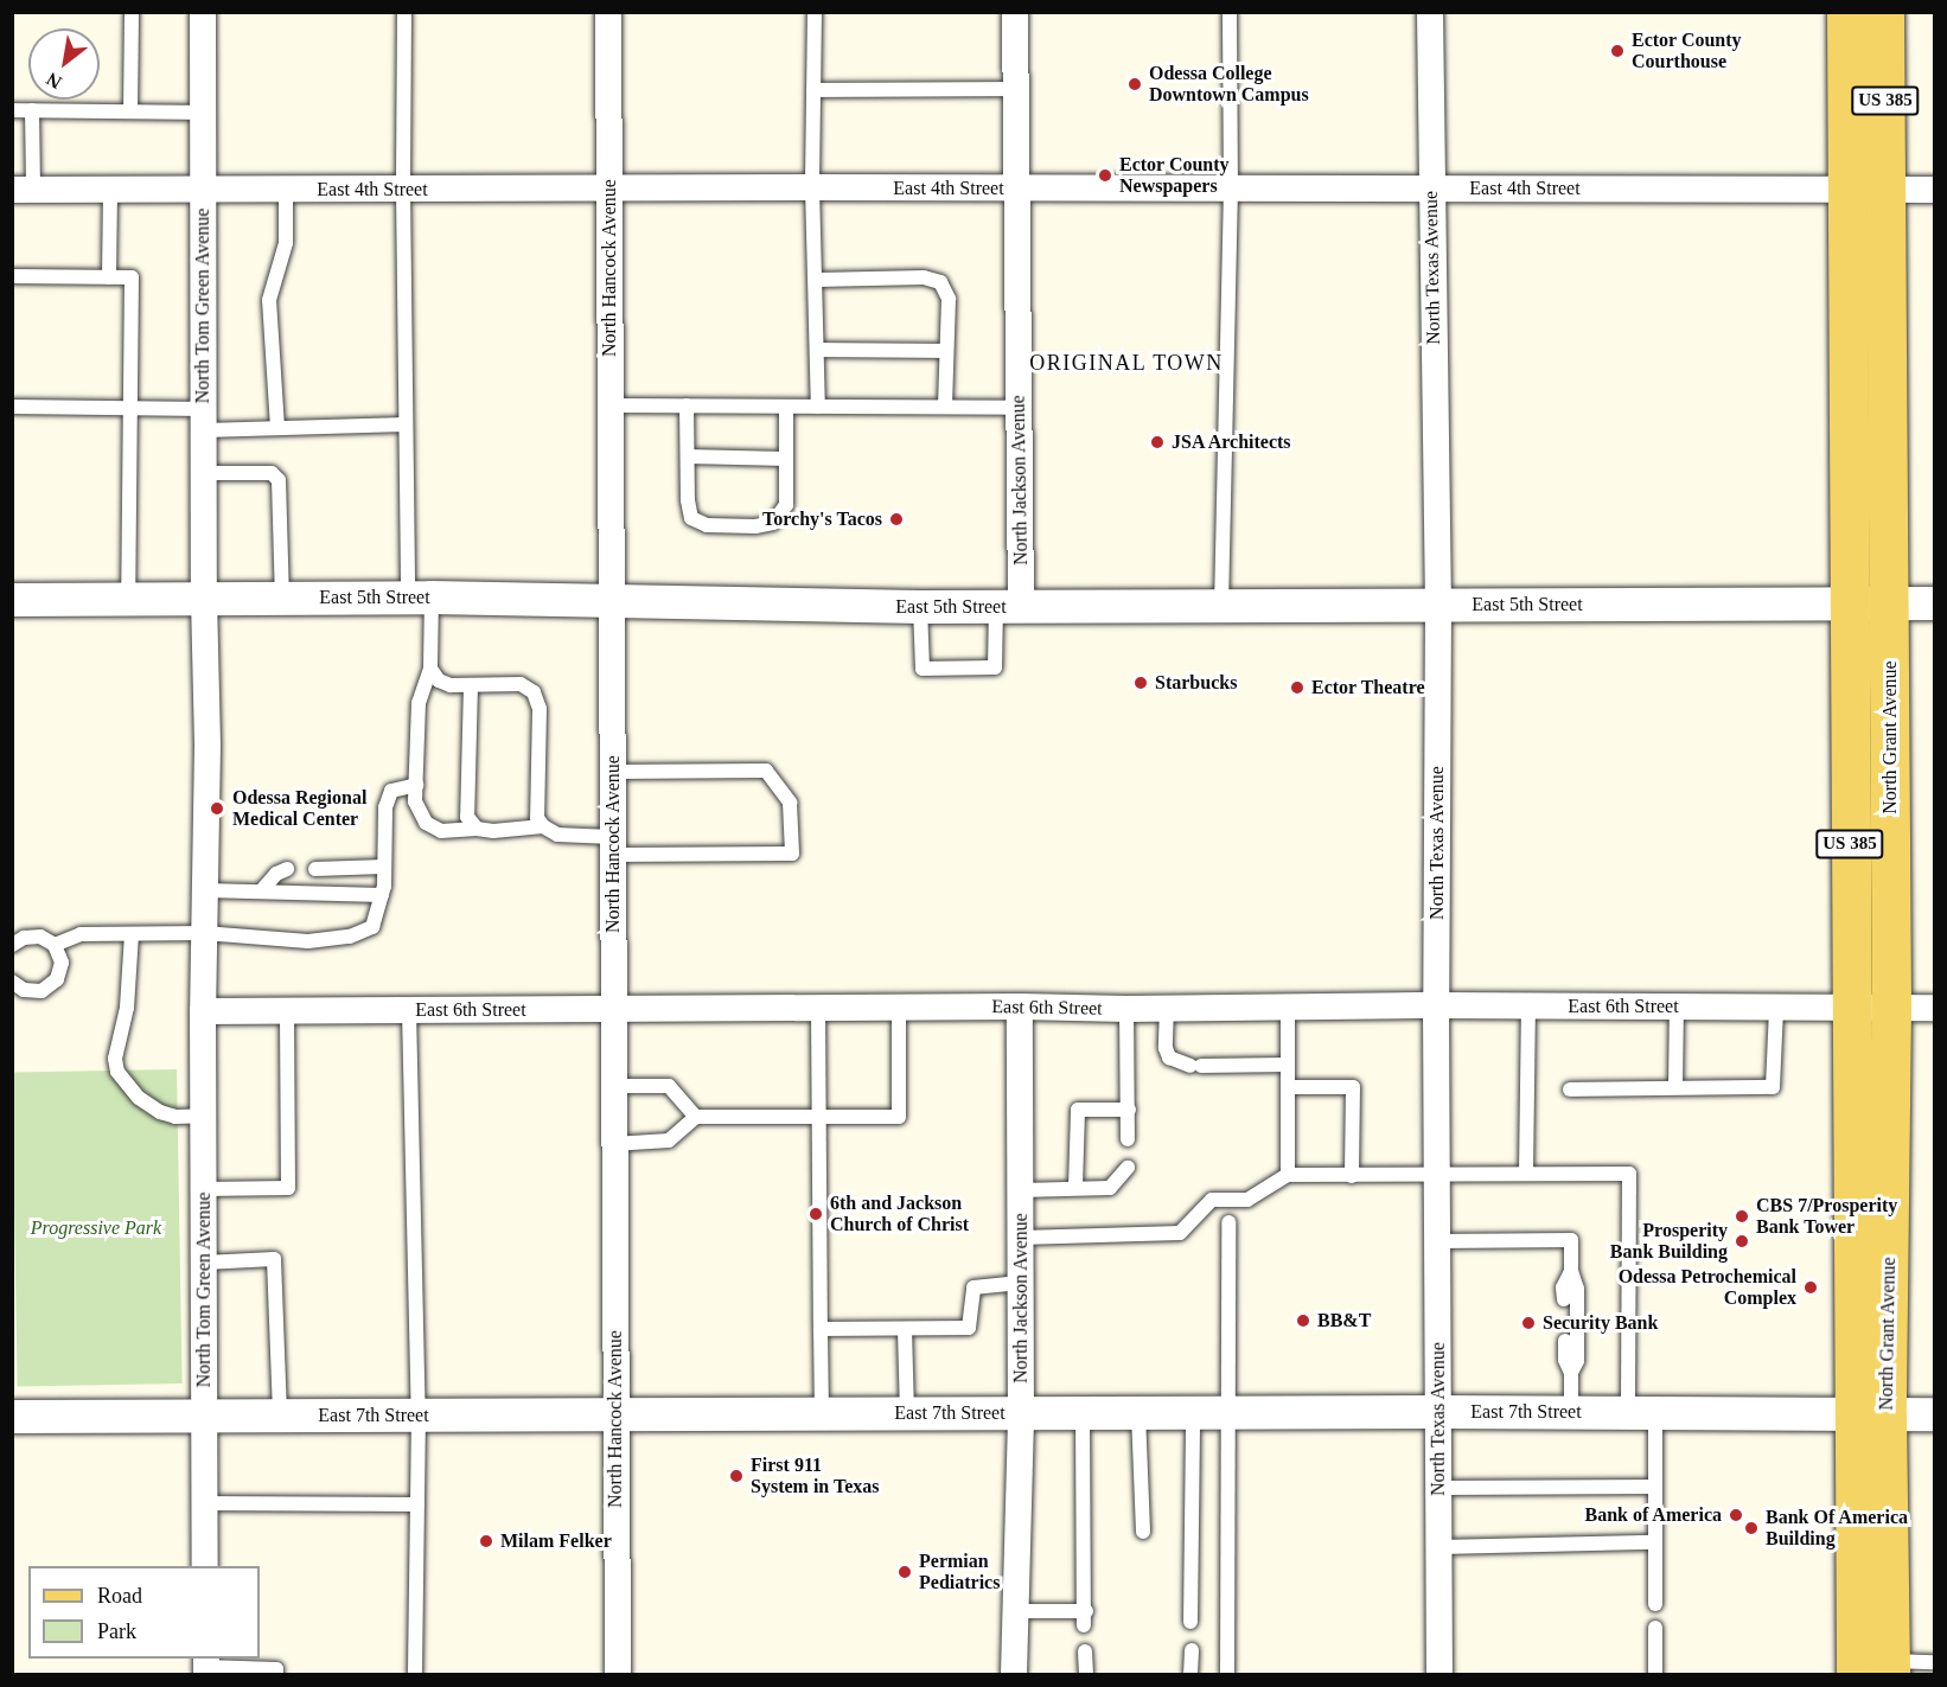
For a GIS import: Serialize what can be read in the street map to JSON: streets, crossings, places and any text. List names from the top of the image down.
{
  "streets": {
    "main road": ["US 385", "North Grant Avenue"],
    "street": [
      "East 4th Street",
      "North Hancock Avenue",
      "North Texas Avenue",
      "North Tom Green Avenue",
      "North Jackson Avenue",
      "East 5th Street",
      "East 6th Street",
      "East 7th Street"
    ]
  },
  "crossings": [
    ["East 4th Street", "North Hancock Avenue"],
    ["East 4th Street", "North Texas Avenue"],
    ["East 4th Street", "North Tom Green Avenue"],
    ["East 4th Street", "North Jackson Avenue"],
    ["East 4th Street", "North Grant Avenue"],
    ["North Hancock Avenue", "East 5th Street"],
    ["North Hancock Avenue", "East 6th Street"],
    ["North Hancock Avenue", "East 7th Street"],
    ["North Texas Avenue", "East 5th Street"],
    ["North Texas Avenue", "East 6th Street"],
    ["North Texas Avenue", "East 7th Street"],
    ["North Tom Green Avenue", "East 5th Street"],
    ["North Tom Green Avenue", "East 6th Street"],
    ["North Tom Green Avenue", "East 7th Street"],
    ["North Jackson Avenue", "East 5th Street"],
    ["North Jackson Avenue", "East 6th Street"],
    ["North Jackson Avenue", "East 7th Street"],
    ["East 5th Street", "North Grant Avenue"],
    ["North Grant Avenue", "East 6th Street"],
    ["North Grant Avenue", "East 7th Street"]
  ],
  "districts": ["ORIGINAL TOWN"],
  "parks": ["Progressive Park"],
  "places": [
    "Ector County Courthouse",
    "Odessa College Downtown Campus",
    "Ector County Newspapers",
    "JSA Architects",
    "Torchy's Tacos",
    "Starbucks",
    "Ector Theatre",
    "Odessa Regional Medical Center",
    "6th and Jackson Church of Christ",
    "CBS 7/Prosperity Bank Tower",
    "Prosperity Bank Building",
    "Odessa Petrochemical Complex",
    "BB&T",
    "Security Bank",
    "First 911 System in Texas",
    "Bank of America",
    "Bank Of America Building",
    "Milam Felker",
    "Permian Pediatrics"
  ],
  "legend": ["Road", "Park"],
  "north": "bottom left"
}
